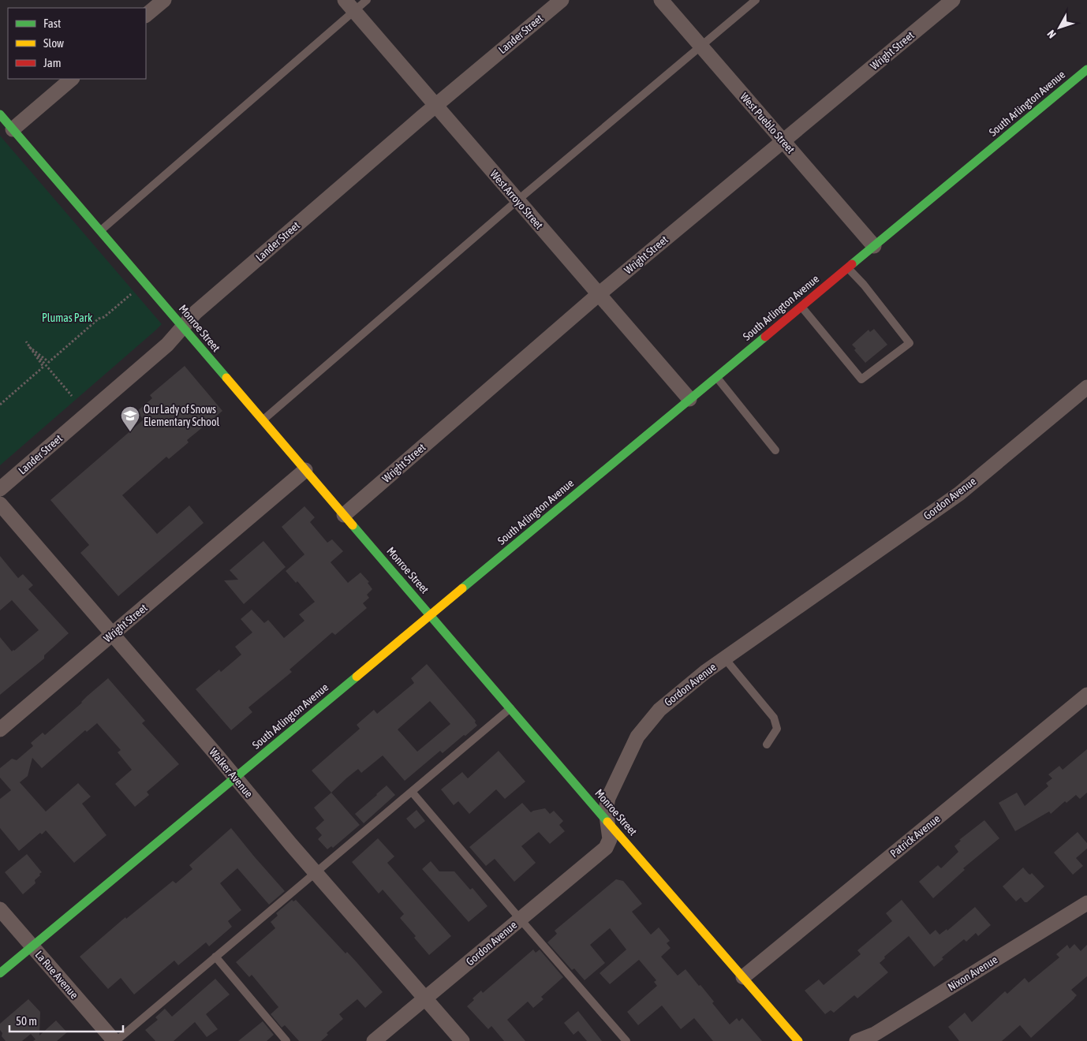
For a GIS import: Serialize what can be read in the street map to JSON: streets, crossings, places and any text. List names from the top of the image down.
{
  "streets": {
    "main road": ["South Arlington Avenue", "Monroe Street"],
    "street": [
      "Lander Street",
      "Wright Street",
      "West Pueblo Street",
      "West Arroyo Street",
      "Gordon Avenue",
      "Walker Avenue",
      "Patrick Avenue",
      "Nixon Avenue",
      "La Rue Avenue"
    ]
  },
  "crossings": [
    ["Lander Street", "West Arroyo Street"],
    ["Lander Street", "Monroe Street"],
    ["Wright Street", "West Pueblo Street"],
    ["Wright Street", "West Arroyo Street"],
    ["Wright Street", "Monroe Street"],
    ["Wright Street", "Walker Avenue"],
    ["South Arlington Avenue", "West Pueblo Street"],
    ["South Arlington Avenue", "West Arroyo Street"],
    ["South Arlington Avenue", "Monroe Street"],
    ["South Arlington Avenue", "Walker Avenue"],
    ["South Arlington Avenue", "La Rue Avenue"],
    ["Monroe Street", "Gordon Avenue"],
    ["Monroe Street", "Patrick Avenue"],
    ["Gordon Avenue", "Walker Avenue"]
  ],
  "parks": ["Plumas Park"],
  "places": {
    "school or university": ["Our Lady of Snows Elementary School"]
  },
  "legend": ["Fast", "Slow", "Jam"],
  "scale_bar": "50 m",
  "north": "bottom left"
}
